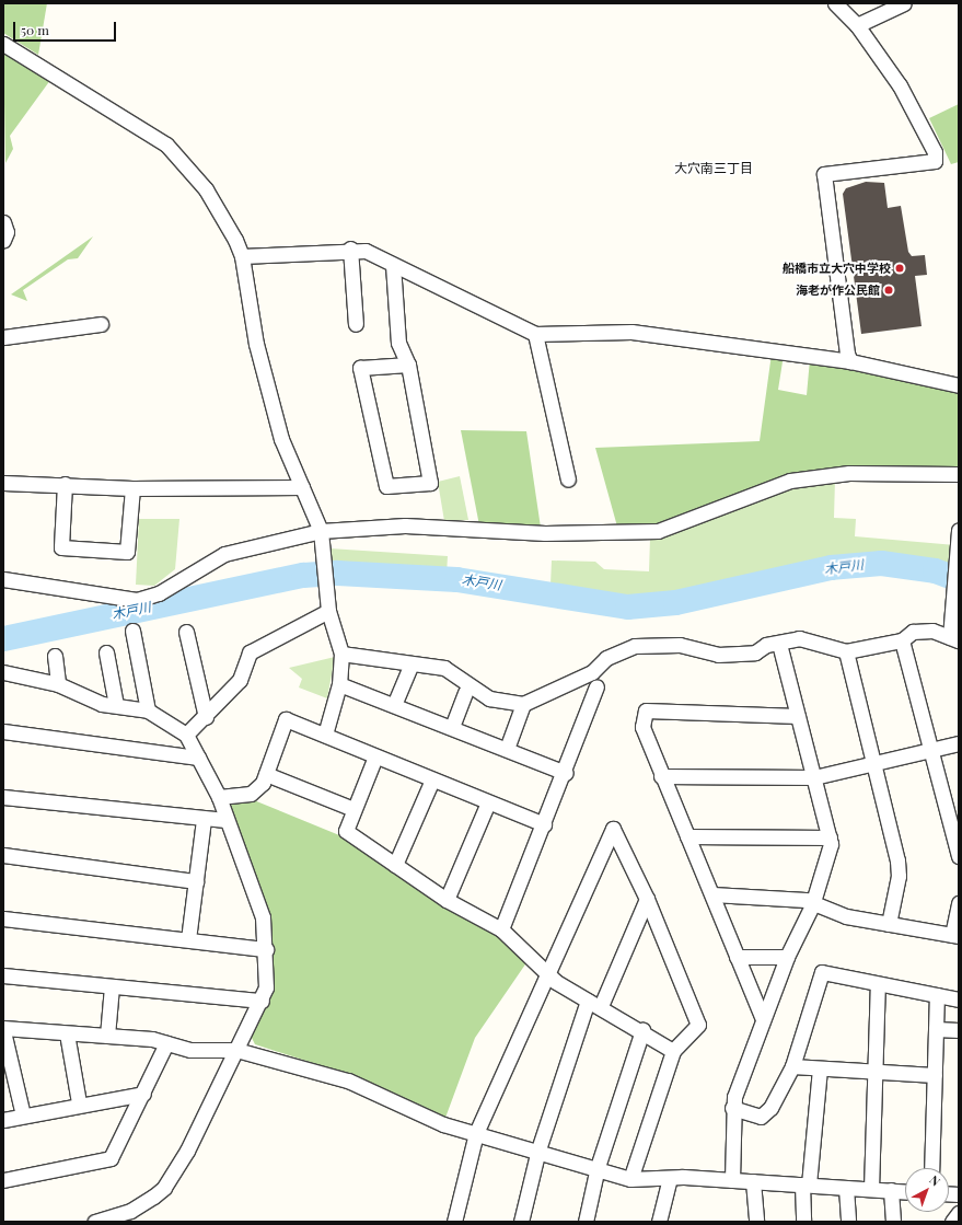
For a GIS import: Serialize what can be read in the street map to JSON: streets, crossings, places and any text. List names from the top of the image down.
{
  "districts": ["大穴南三丁目"],
  "water": ["木戸川"],
  "places": ["船橋市立大穴中学校", "海老が作公民館"],
  "scale_bar": "50 m",
  "north": "top right"
}
